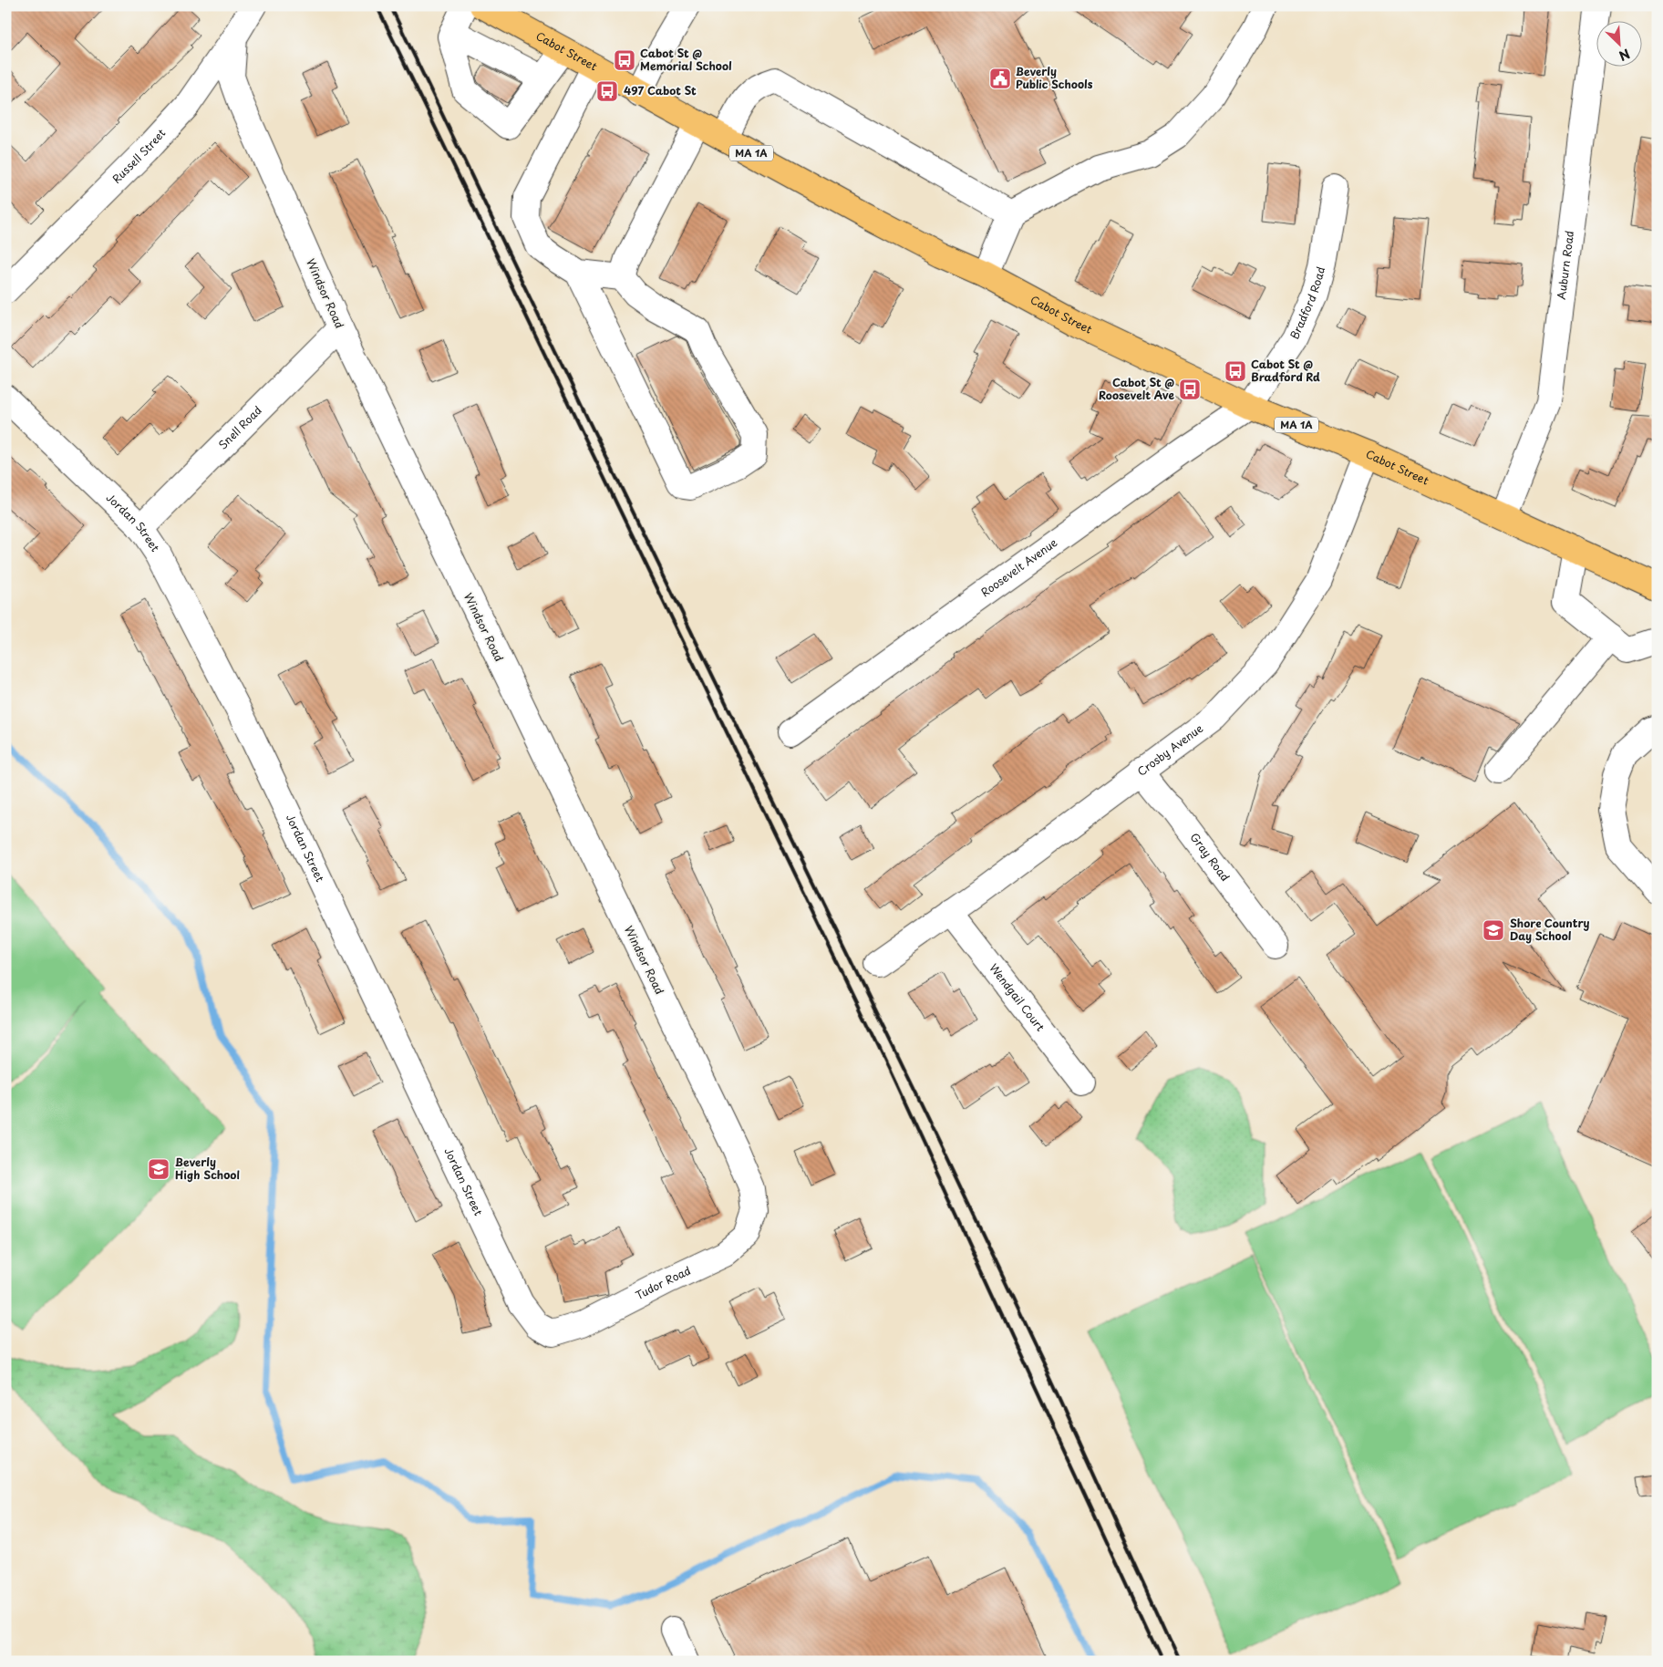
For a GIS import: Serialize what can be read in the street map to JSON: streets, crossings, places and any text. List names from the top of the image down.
{
  "streets": {
    "highway": ["Cabot Street", "MA 1A"],
    "street": [
      "Russell Street",
      "Auburn Road",
      "Windsor Road",
      "Bradford Road",
      "Snell Road",
      "Jordan Street",
      "Roosevelt Avenue",
      "Crosby Avenue",
      "Gray Road",
      "Wendgail Court",
      "Tudor Road"
    ]
  },
  "crossings": [
    ["Cabot Street", "Auburn Road"],
    ["Cabot Street", "Bradford Road"],
    ["Cabot Street", "Roosevelt Avenue"],
    ["Cabot Street", "Crosby Avenue"],
    ["Russell Street", "Windsor Road"],
    ["Windsor Road", "Snell Road"],
    ["Windsor Road", "Tudor Road"],
    ["Bradford Road", "Roosevelt Avenue"],
    ["Snell Road", "Jordan Street"],
    ["Jordan Street", "Tudor Road"],
    ["Crosby Avenue", "Gray Road"],
    ["Crosby Avenue", "Wendgail Court"]
  ],
  "places": {
    "bus stop": [
      "Cabot St @ Memorial School",
      "497 Cabot St",
      "Cabot St @ Bradford Rd",
      "Cabot St @ Roosevelt Ave"
    ],
    "public building": ["Beverly Public Schools"],
    "school or university": ["Shore Country Day School", "Beverly High School"]
  },
  "north": "bottom right"
}
